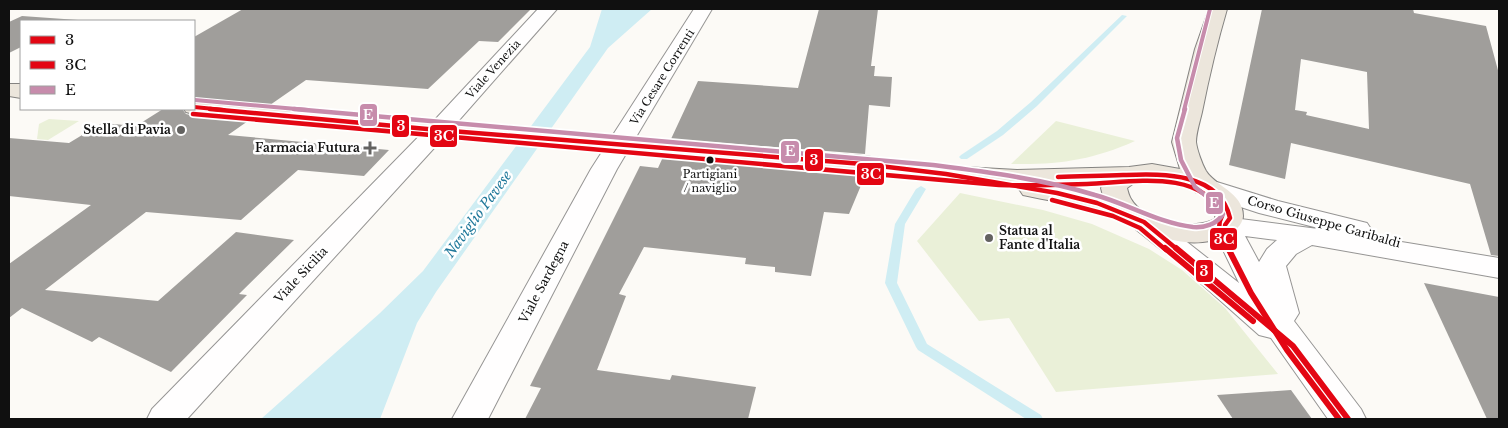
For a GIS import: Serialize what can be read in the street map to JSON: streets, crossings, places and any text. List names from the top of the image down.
{
  "streets": {
    "street": [
      "Viale Venezia",
      "Via Cesare Correnti",
      "Corso Giuseppe Garibaldi",
      "Viale Sicilia",
      "Viale Sardegna"
    ]
  },
  "crossings": [
    ["Viale Venezia", "Viale Sicilia"],
    ["Via Cesare Correnti", "Viale Sardegna"]
  ],
  "water": ["Naviglio Pavese"],
  "places": {
    "other": ["Stella di Pavia", "Partigiani / naviglio", "Statua al Fante d'Italia"],
    "health": ["Farmacia Futura"]
  },
  "lines": ["transit line E", "transit line 3", "transit line 3C"],
  "legend": ["3", "3C", "E"]
}
